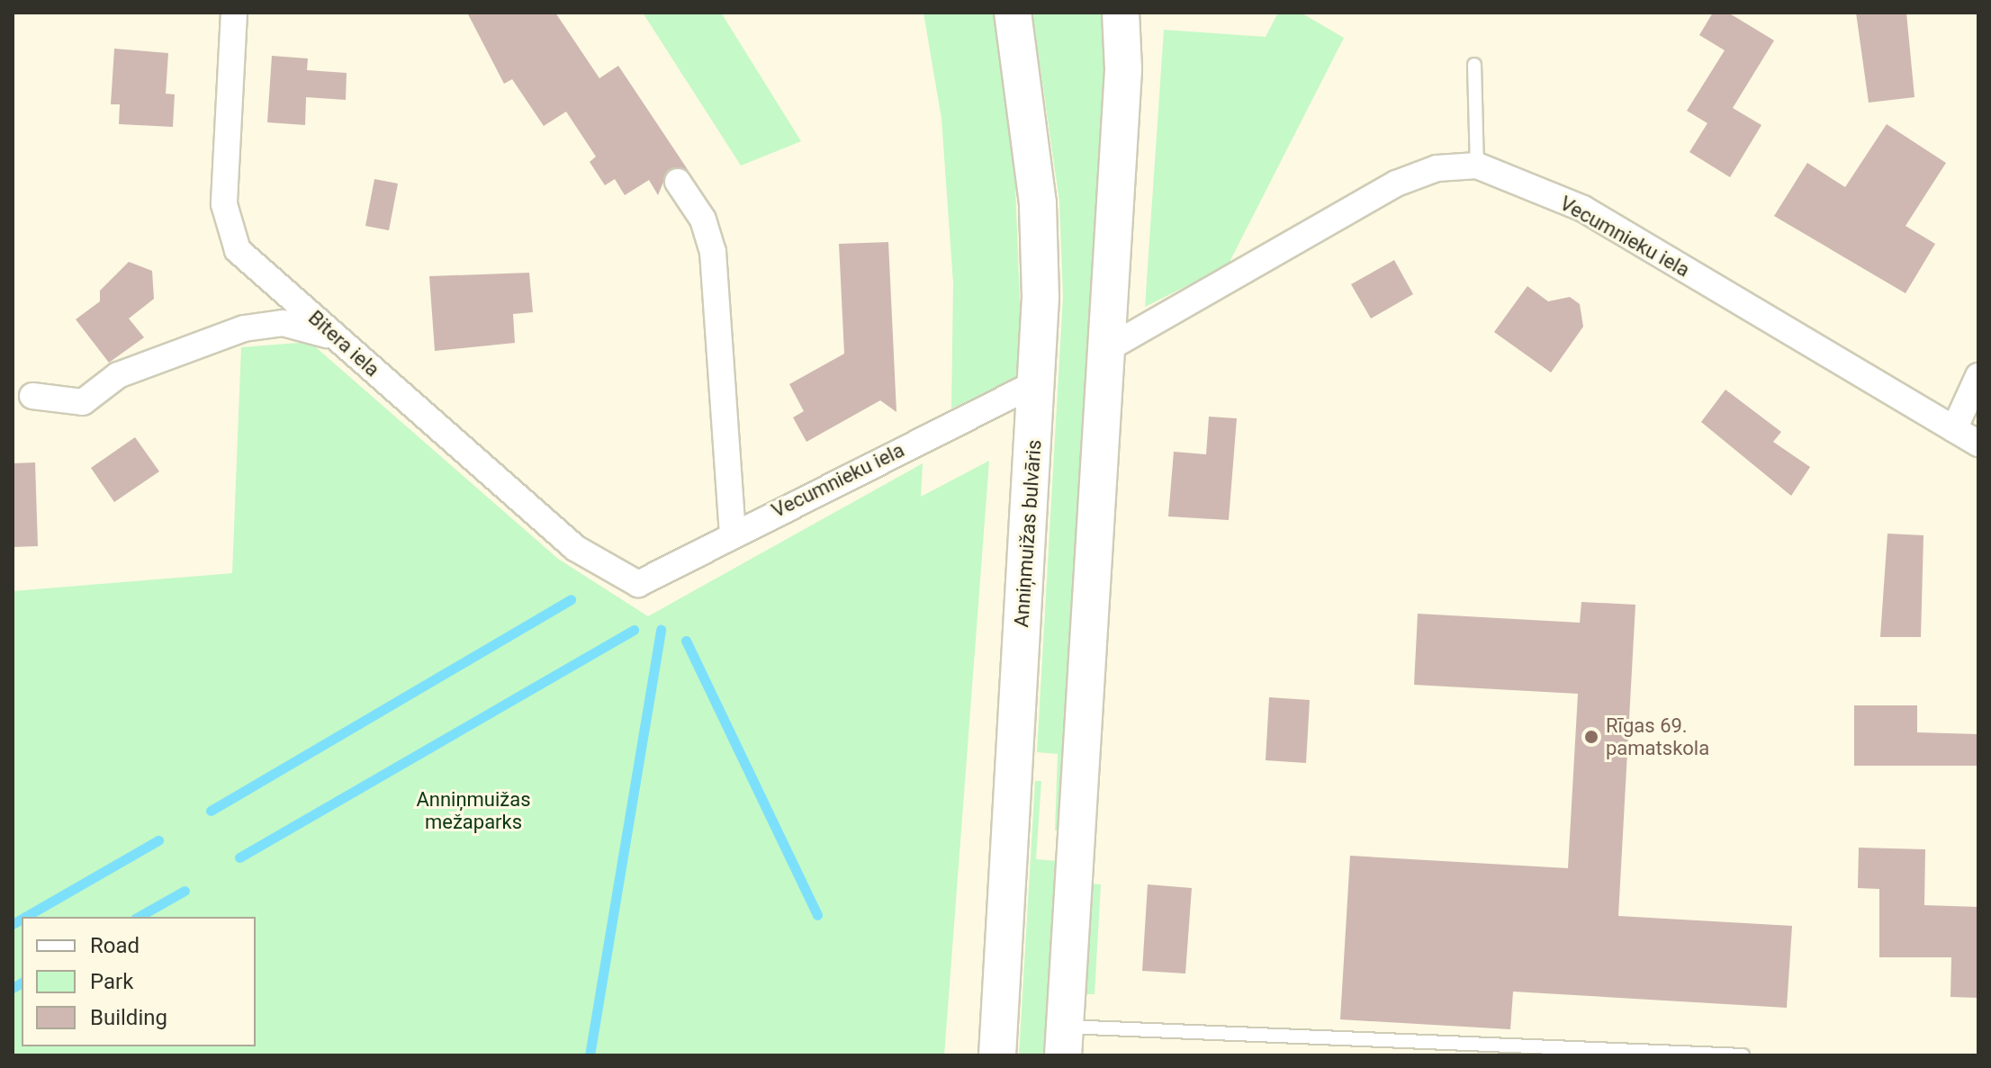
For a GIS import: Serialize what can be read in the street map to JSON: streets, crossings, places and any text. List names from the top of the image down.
{
  "streets": {
    "street": ["Vecumnieku iela", "Bitera iela", "Anniņmuižas bulvāris"]
  },
  "crossings": [
    ["Vecumnieku iela", "Bitera iela"],
    ["Vecumnieku iela", "Anniņmuižas bulvāris"]
  ],
  "parks": ["Anniņmuižas mežaparks"],
  "places": ["Rīgas 69. pamatskola"],
  "legend": ["Road", "Park", "Building"]
}
